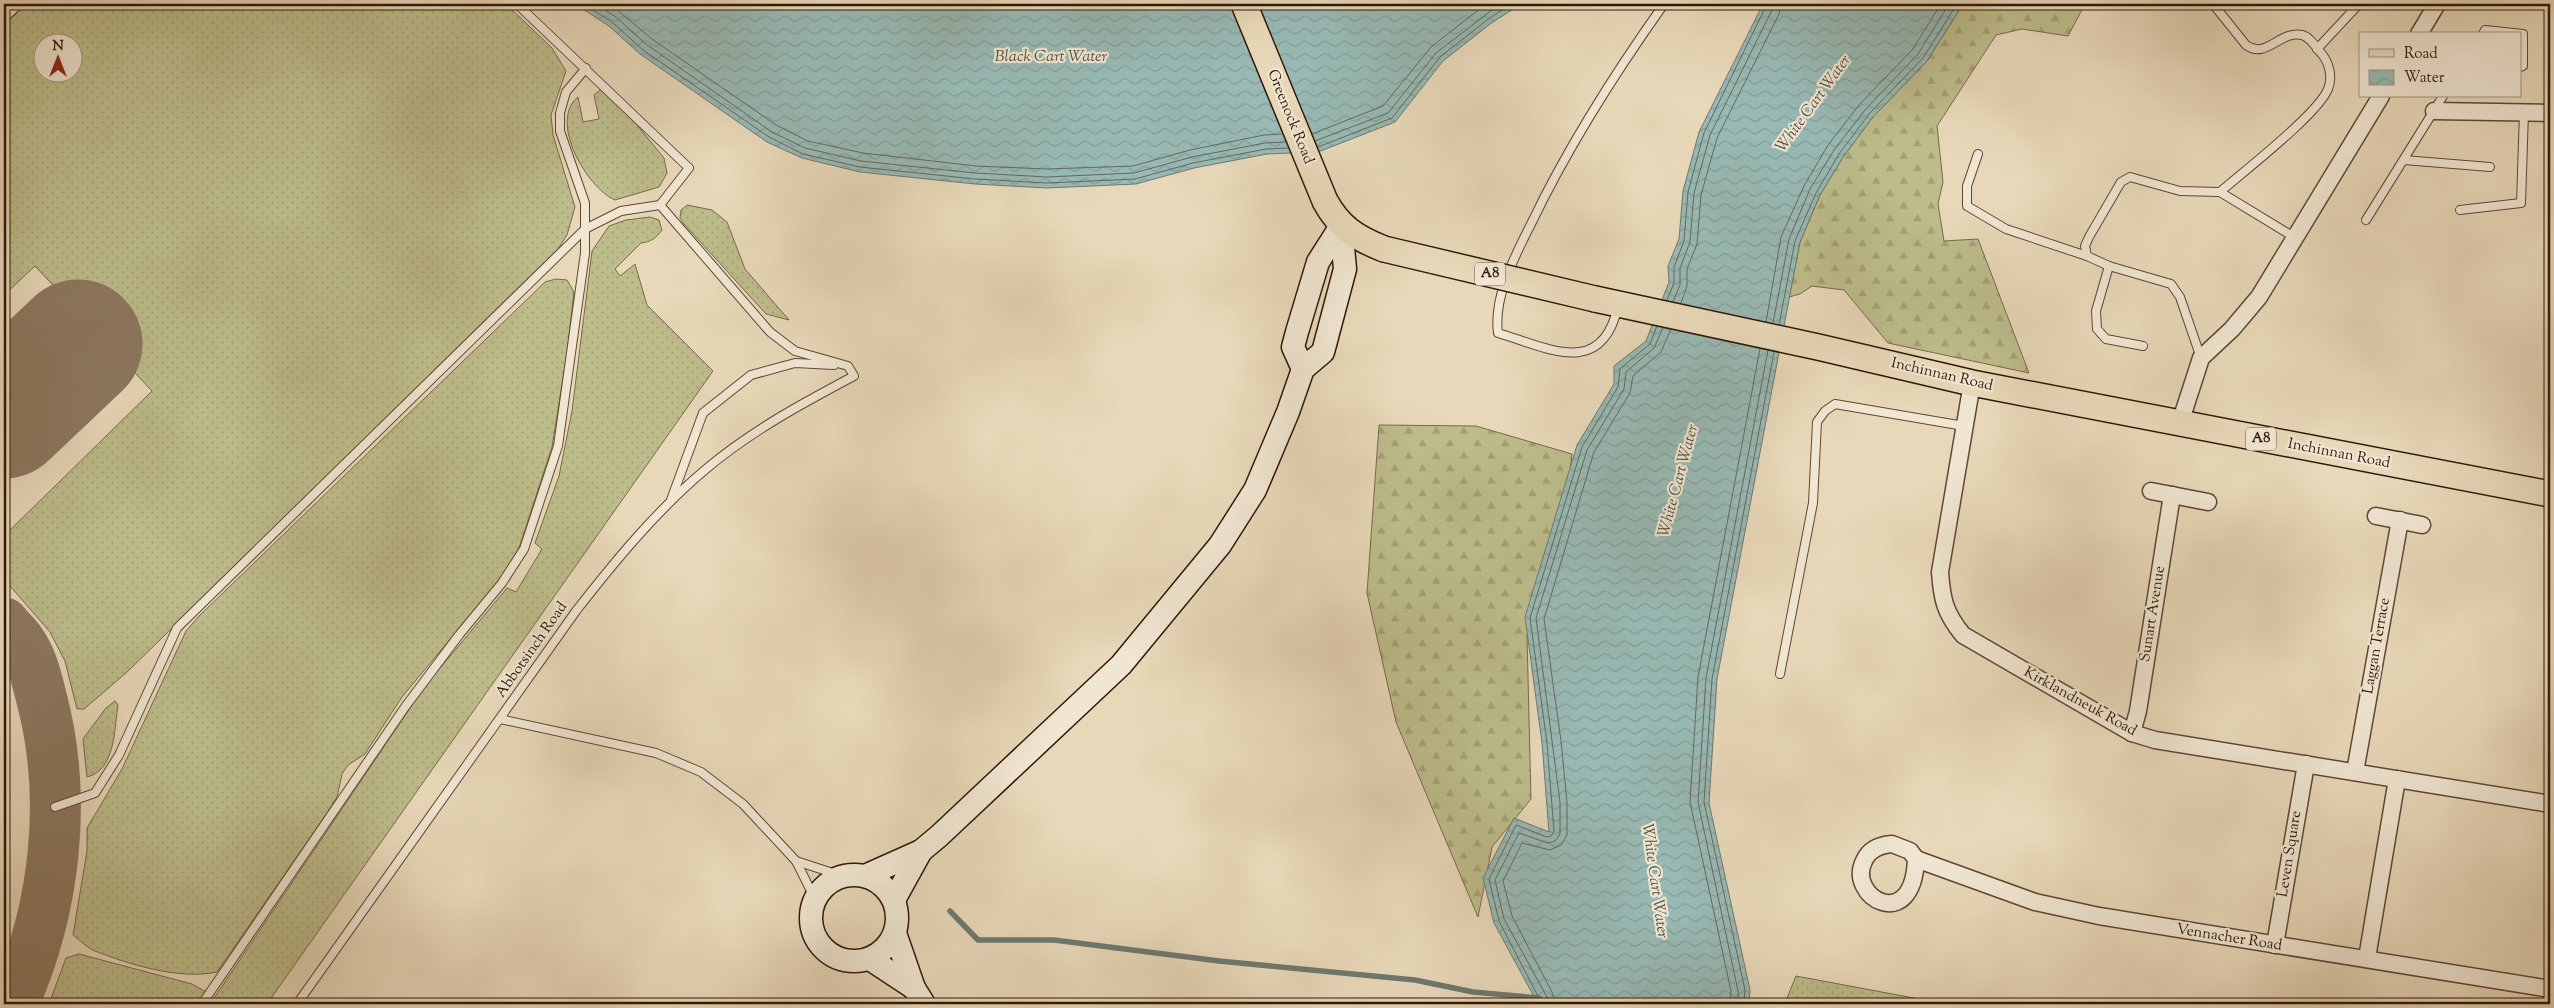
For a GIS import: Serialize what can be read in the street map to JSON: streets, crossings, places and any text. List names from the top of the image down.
{
  "streets": {
    "main road": ["Greenock Road", "A8", "Inchinnan Road"],
    "street": [
      "Sunart Avenue",
      "Laggan Terrace",
      "Kirklandneuk Road",
      "Leven Square",
      "Vennacher Road"
    ],
    "lane": ["Abbotsinch Road"]
  },
  "crossings": [
    ["Greenock Road", "Inchinnan Road"],
    ["Inchinnan Road", "Kirklandneuk Road"],
    ["Sunart Avenue", "Kirklandneuk Road"],
    ["Laggan Terrace", "Kirklandneuk Road"],
    ["Kirklandneuk Road", "Leven Square"],
    ["Leven Square", "Vennacher Road"]
  ],
  "water": ["Black Cart Water", "White Cart Water"],
  "legend": ["Road", "Water"],
  "north": "top"
}
